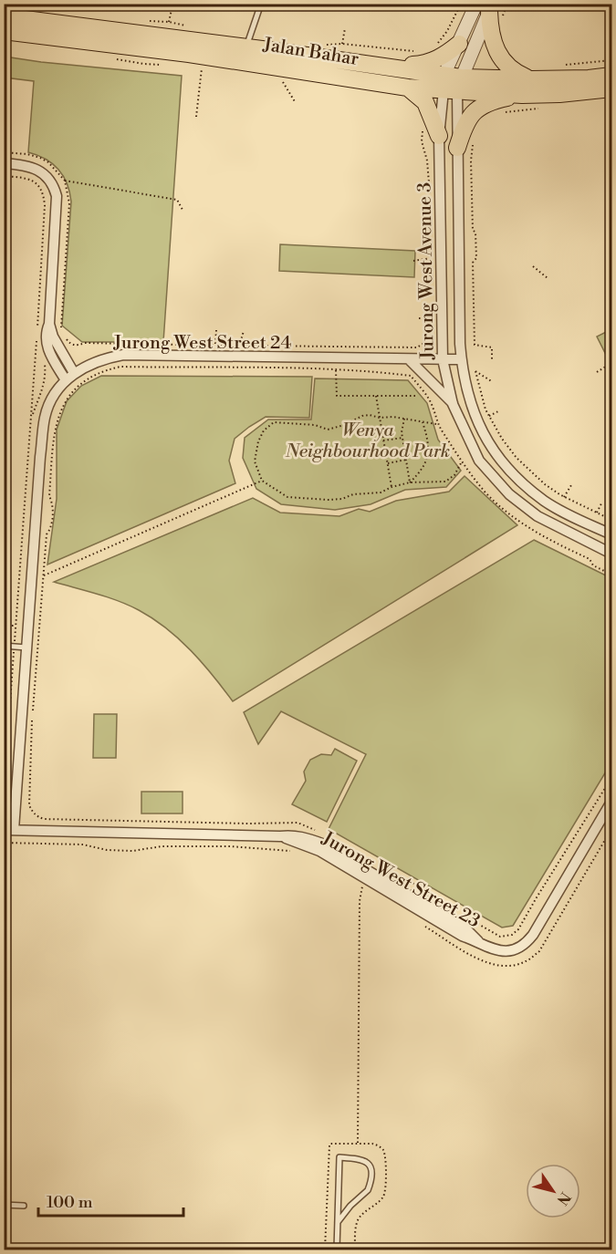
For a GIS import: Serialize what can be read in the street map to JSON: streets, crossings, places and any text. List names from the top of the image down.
{
  "streets": {
    "main road": ["Jalan Bahar"],
    "street": ["Jurong West Avenue 3", "Jurong West Street 24", "Jurong West Street 23"]
  },
  "crossings": [
    ["Jalan Bahar", "Jurong West Avenue 3"],
    ["Jurong West Avenue 3", "Jurong West Street 24"],
    ["Jurong West Street 24", "Jurong West Street 23"]
  ],
  "parks": ["Wenya Neighbourhood Park"],
  "scale_bar": "100 m",
  "north": "bottom right"
}
